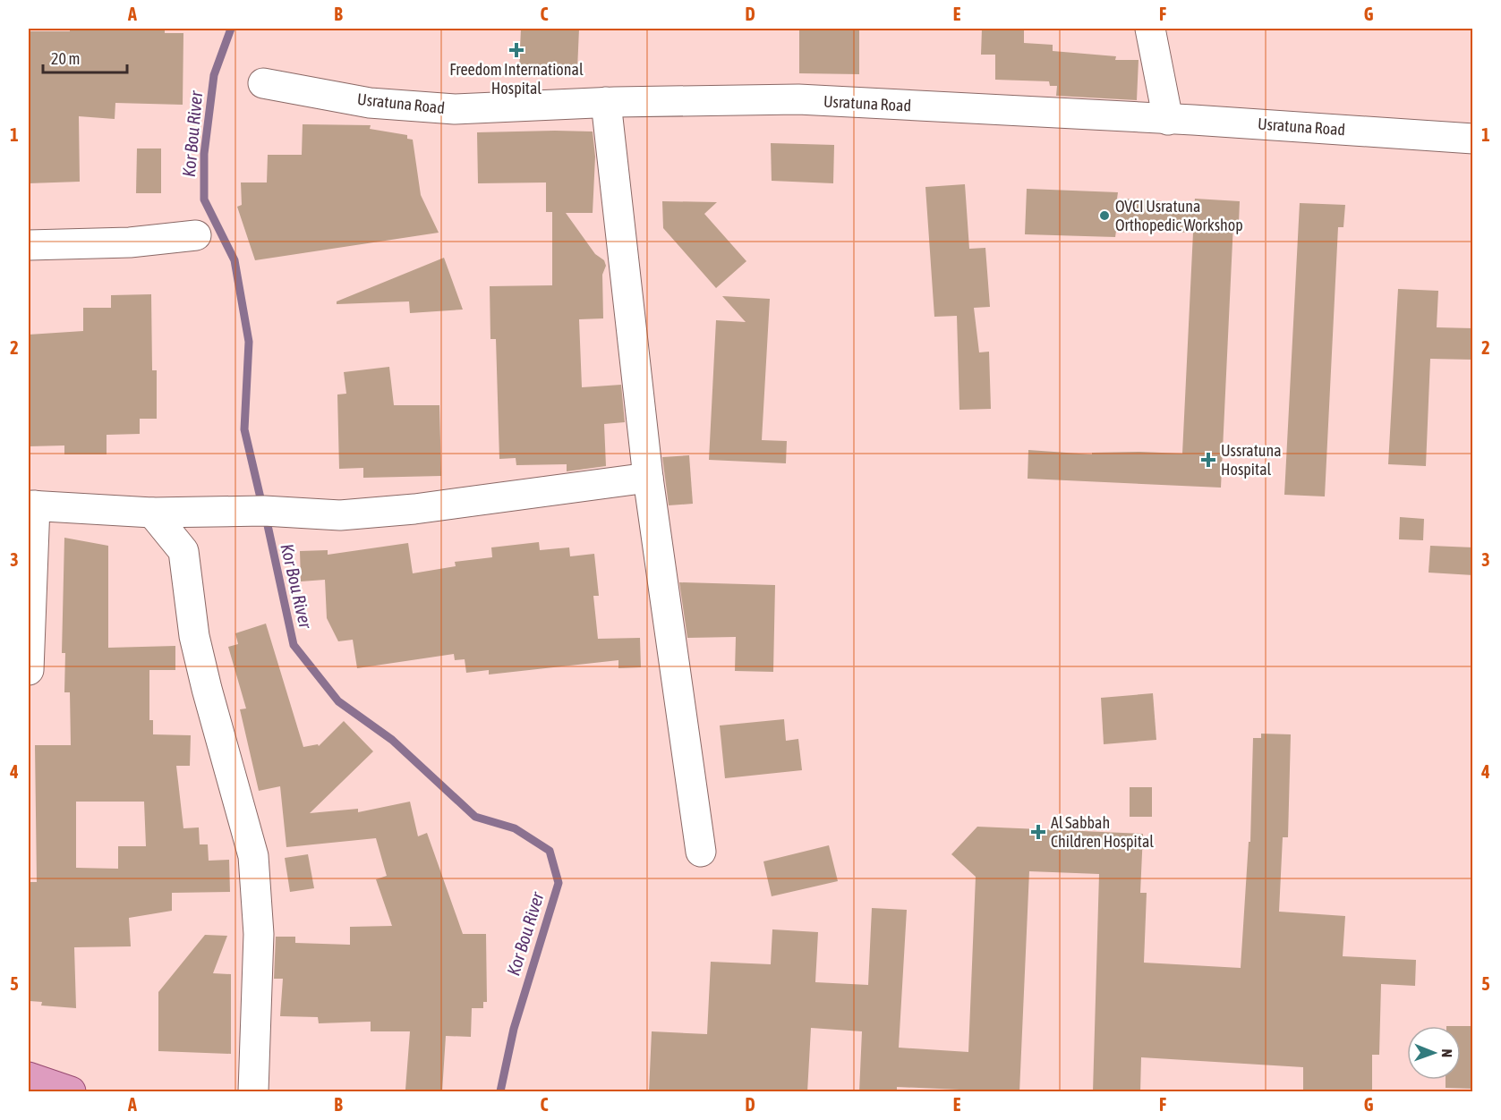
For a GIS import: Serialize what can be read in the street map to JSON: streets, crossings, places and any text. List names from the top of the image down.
{
  "streets": {
    "street": ["Usratuna Road"]
  },
  "water": ["Kor Bou River"],
  "places": {
    "health": ["Freedom International Hospital", "Ussratuna Hospital", "Al Sabbah Children Hospital"],
    "other": ["OVCI Usratuna Orthopedic Workshop"]
  },
  "scale_bar": "20 m",
  "north": "right",
  "grid": {
    "columns": [
      "A",
      "B",
      "C",
      "D",
      "E",
      "F",
      "G"
    ],
    "rows": [
      "1",
      "2",
      "3",
      "4",
      "5"
    ]
  }
}
